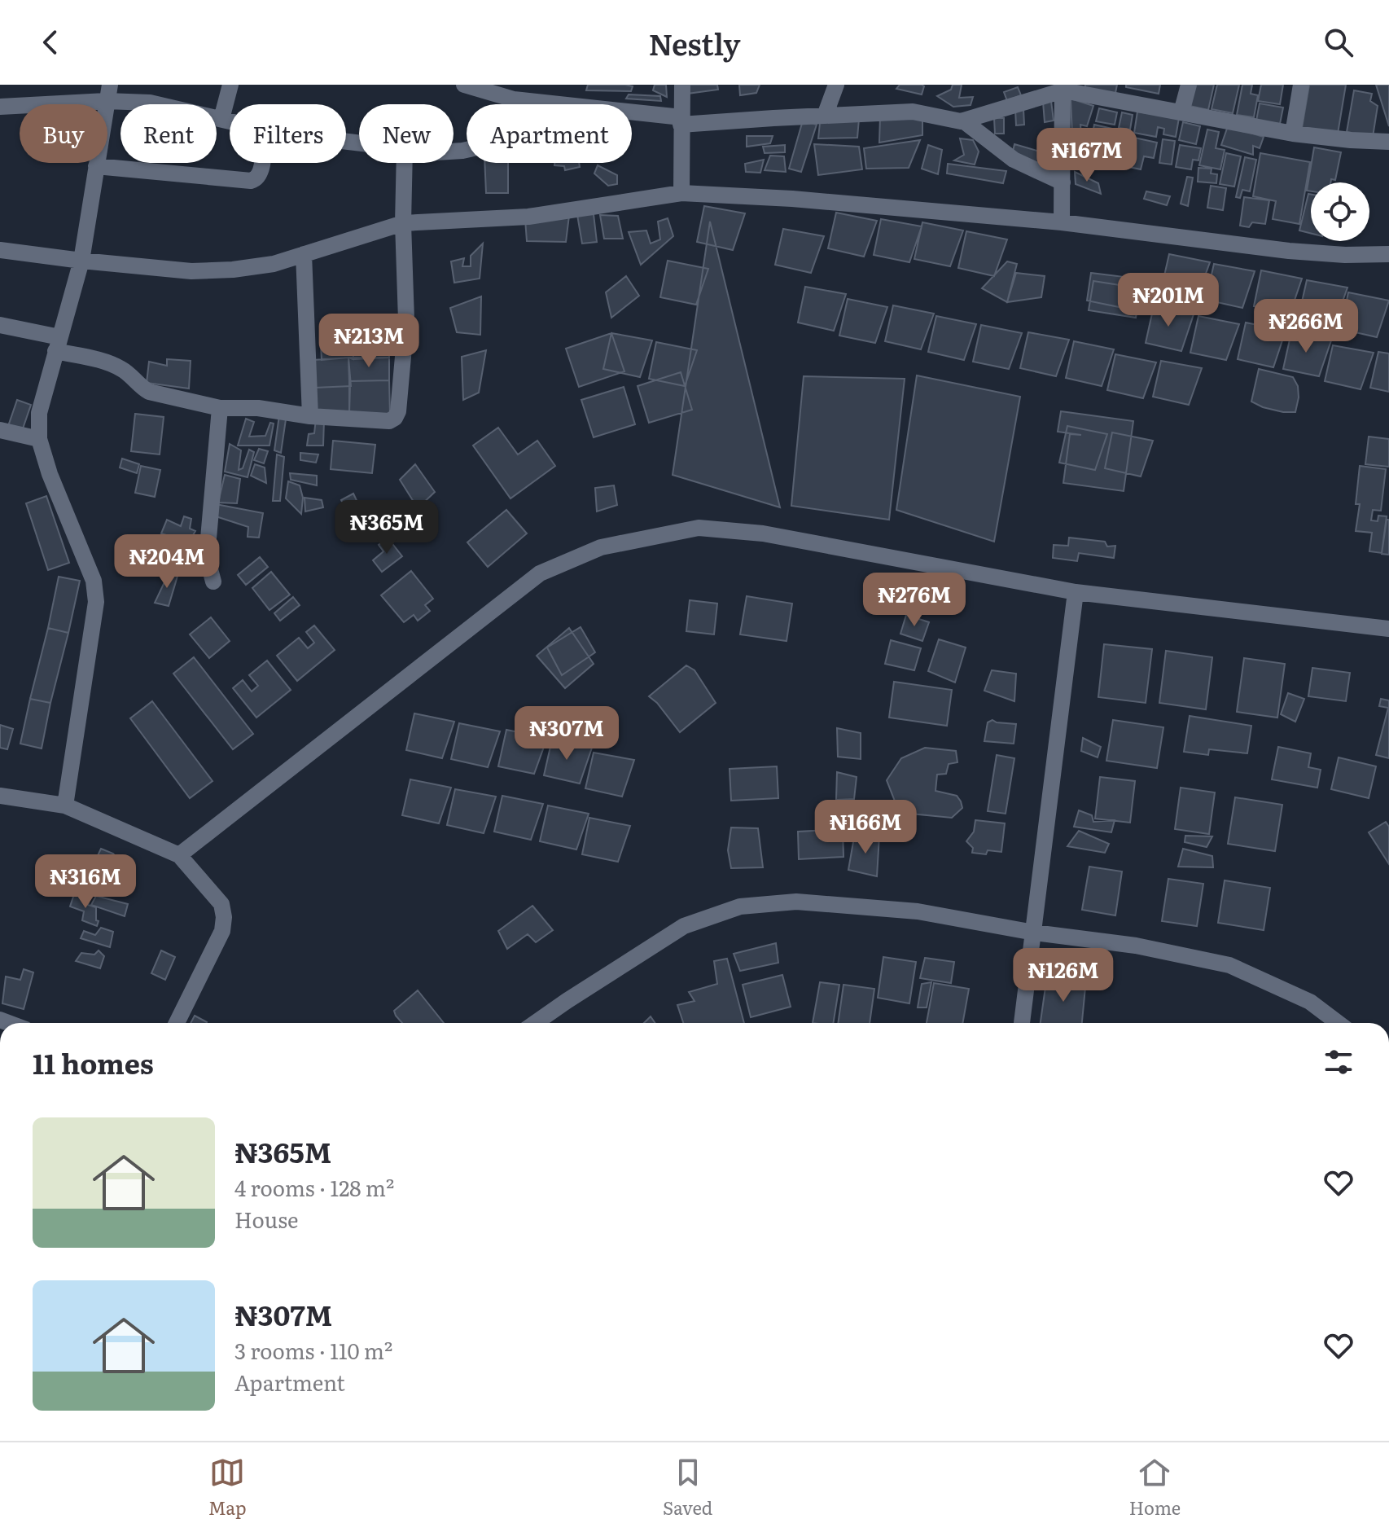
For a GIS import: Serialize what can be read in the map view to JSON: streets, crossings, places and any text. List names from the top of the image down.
{
  "page": {
    "header": "Nestly",
    "chip": [
      "Buy",
      "Rent",
      "Filters",
      "New",
      "Apartment"
    ],
    "price": [
      "₦167M",
      "₦201M",
      "₦266M",
      "₦213M",
      "₦365M",
      "₦204M",
      "₦276M",
      "₦307M",
      "₦166M",
      "₦316M",
      "₦126M"
    ],
    "heading": "11 homes",
    "list": [
      {
        "name": "₦365M",
        "note": "4 rooms · 128 m² · House"
      },
      {
        "name": "₦307M",
        "note": "3 rooms · 110 m² · Apartment"
      }
    ],
    "tabs": ["Map", "Saved", "Home"]
  }
}
